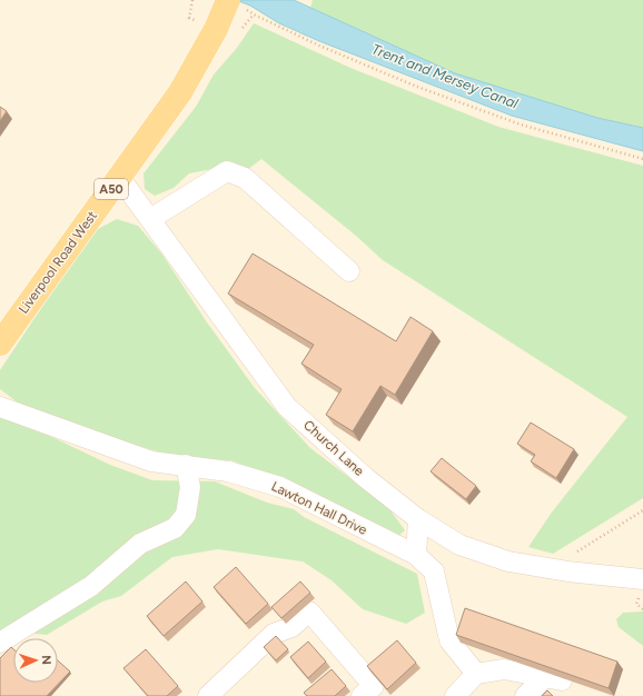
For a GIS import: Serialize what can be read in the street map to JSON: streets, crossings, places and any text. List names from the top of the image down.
{
  "streets": {
    "main road": ["A50", "Liverpool Road West"],
    "street": ["Church Lane", "Lawton Hall Drive"]
  },
  "crossings": [
    ["Liverpool Road West", "Church Lane"]
  ],
  "water": ["Trent and Mersey Canal"],
  "north": "right"
}
